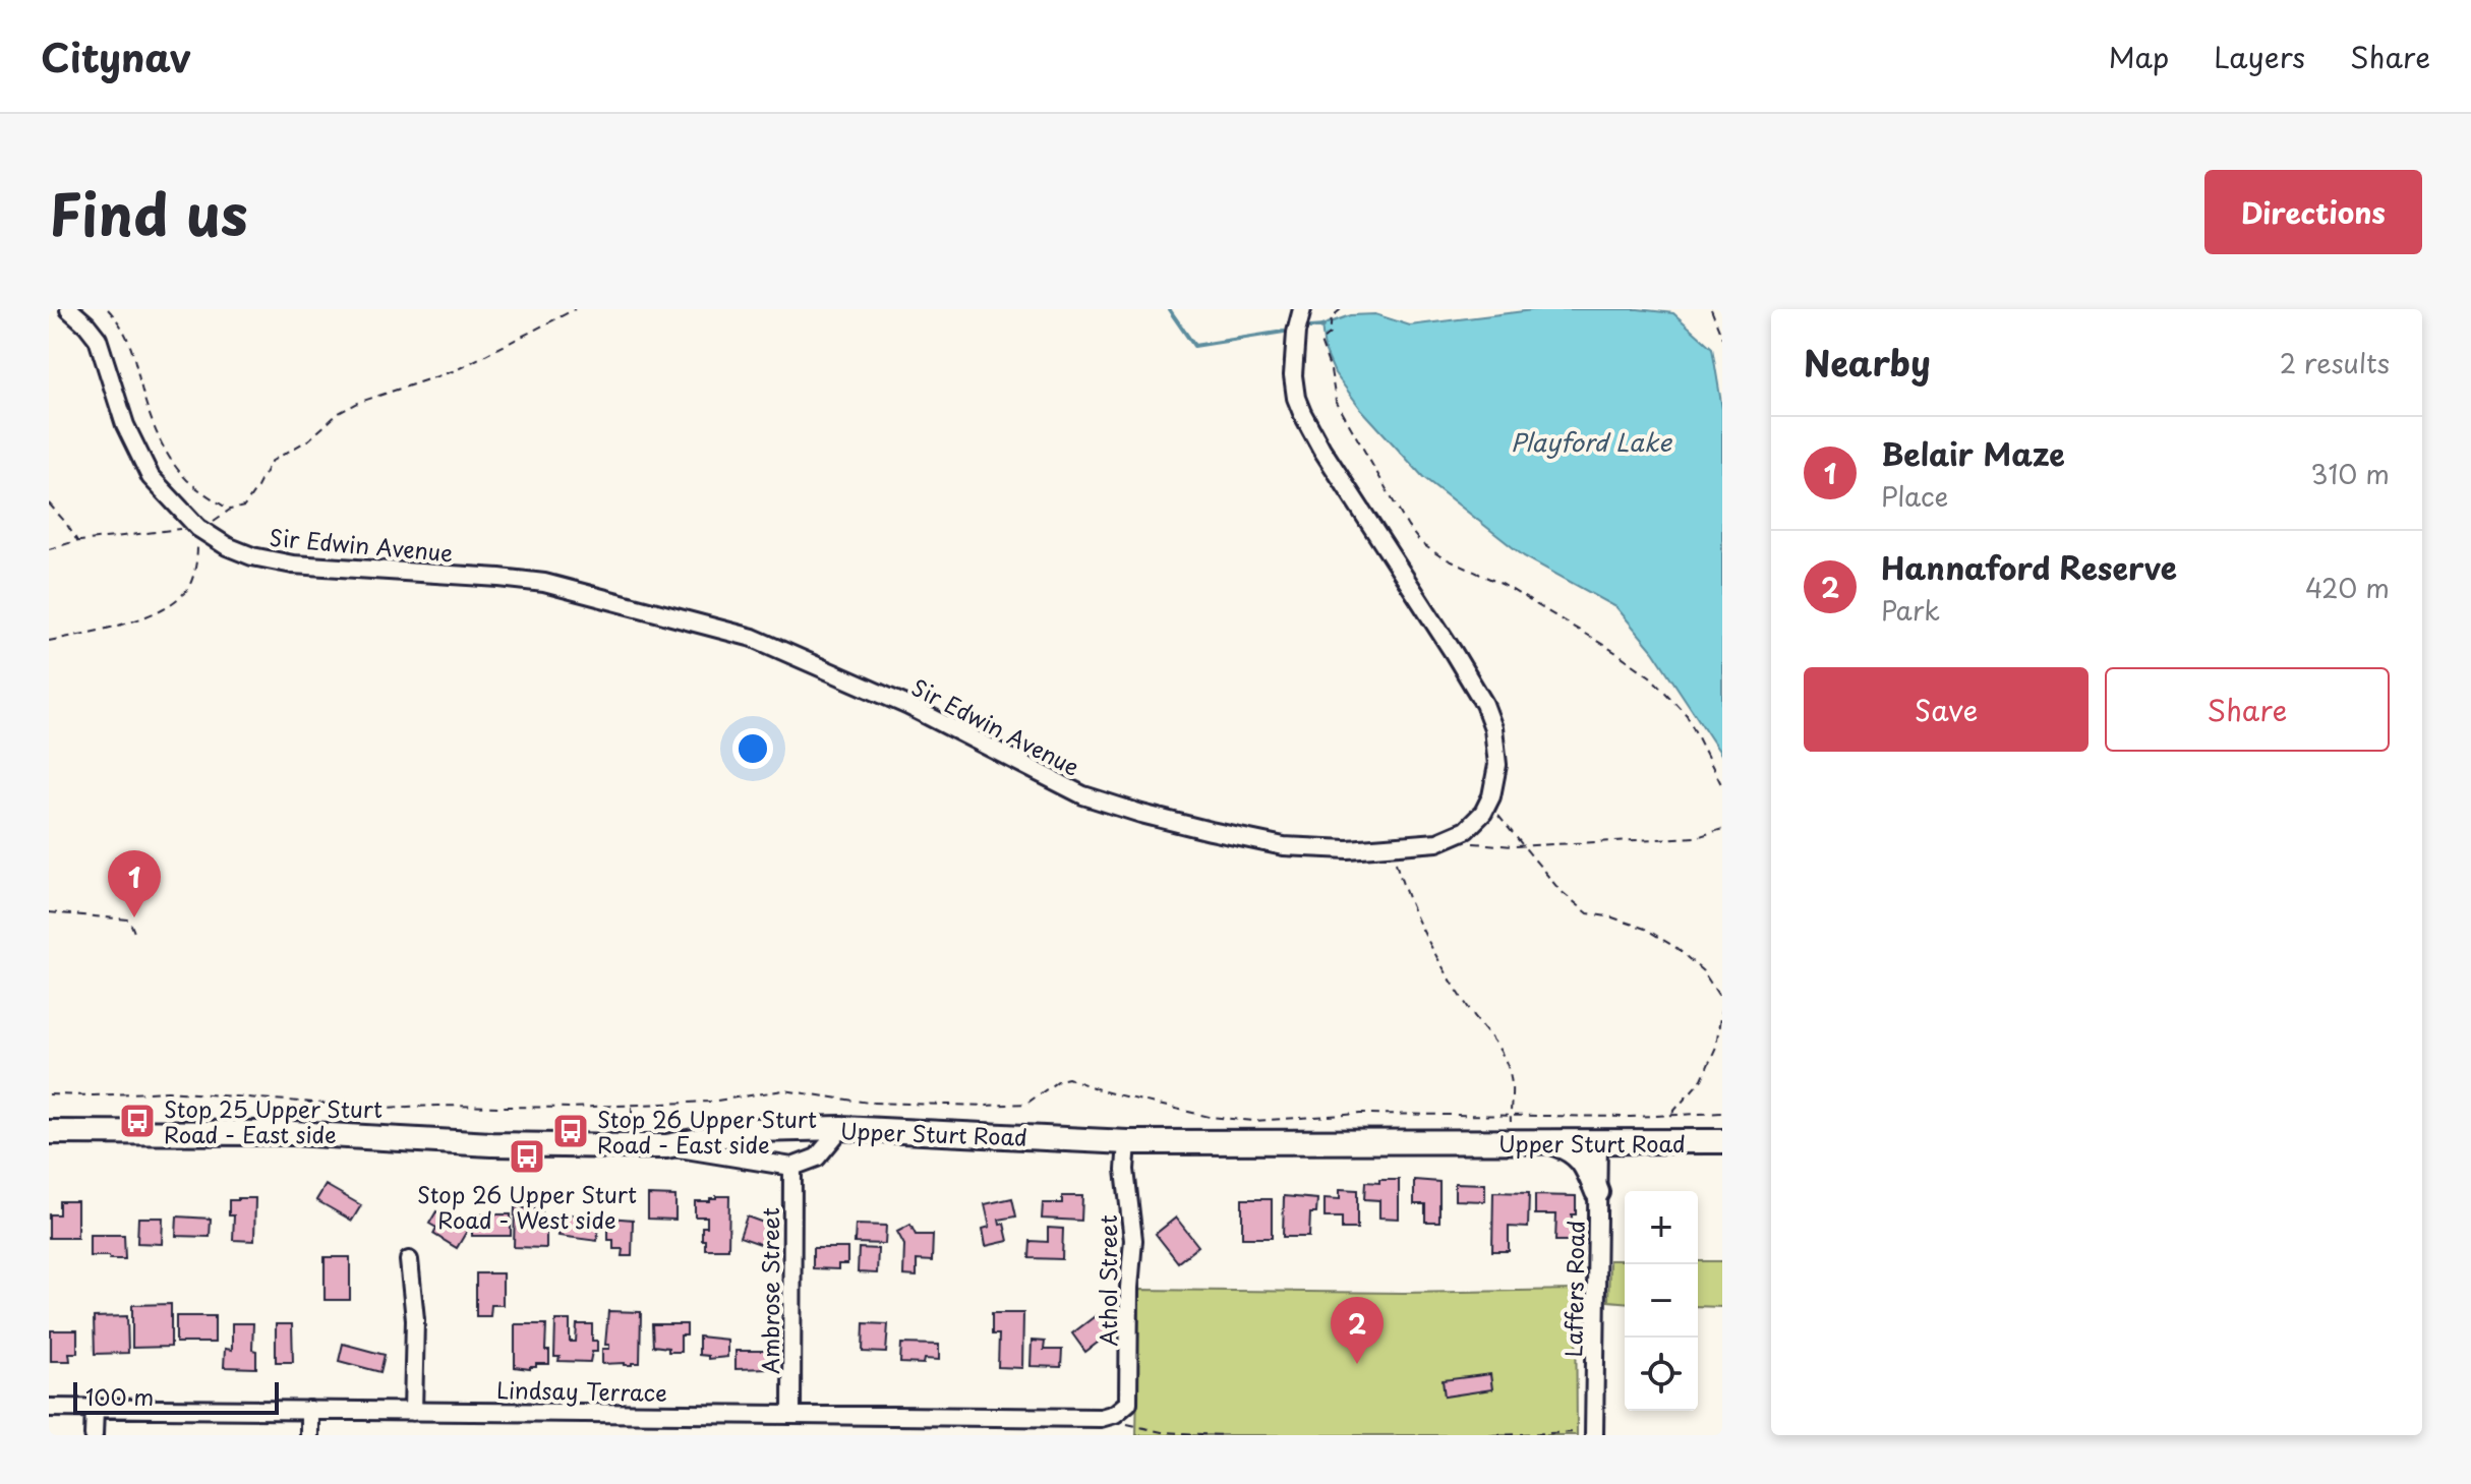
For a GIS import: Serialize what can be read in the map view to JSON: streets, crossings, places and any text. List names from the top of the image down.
{
  "streets": {
    "main road": ["Upper Sturt Road"],
    "street": [
      "Sir Edwin Avenue",
      "Athol Street",
      "Laffers Road",
      "Ambrose Street",
      "Lindsay Terrace"
    ]
  },
  "crossings": [
    ["Upper Sturt Road", "Athol Street"],
    ["Upper Sturt Road", "Laffers Road"],
    ["Athol Street", "Lindsay Terrace"],
    ["Ambrose Street", "Lindsay Terrace"]
  ],
  "water": ["Playford Lake"],
  "places": {
    "bus stop": ["Stop 25 Upper Sturt Road - East side", "Stop 26 Upper Sturt Road - East side", "Stop 26 Upper Sturt Road - West side"]
  },
  "scale_bar": "100 m",
  "page": {
    "header": "Citynav",
    "nav": ["Map", "Layers", "Share"],
    "title": "Find us",
    "buttons": [
      "Directions",
      ["Save", "Share"]
    ],
    "heading": ["Nearby", "2 results"],
    "list": [
      {
        "mark": "1",
        "name": "Belair Maze",
        "note": "Place",
        "value": "310 m"
      },
      {
        "mark": "2",
        "name": "Hannaford Reserve",
        "note": "Park",
        "value": "420 m"
      }
    ],
    "pins": ["1", "2"],
    "map_buttons": ["+", "−"],
    "scale": "100 m"
  }
}
